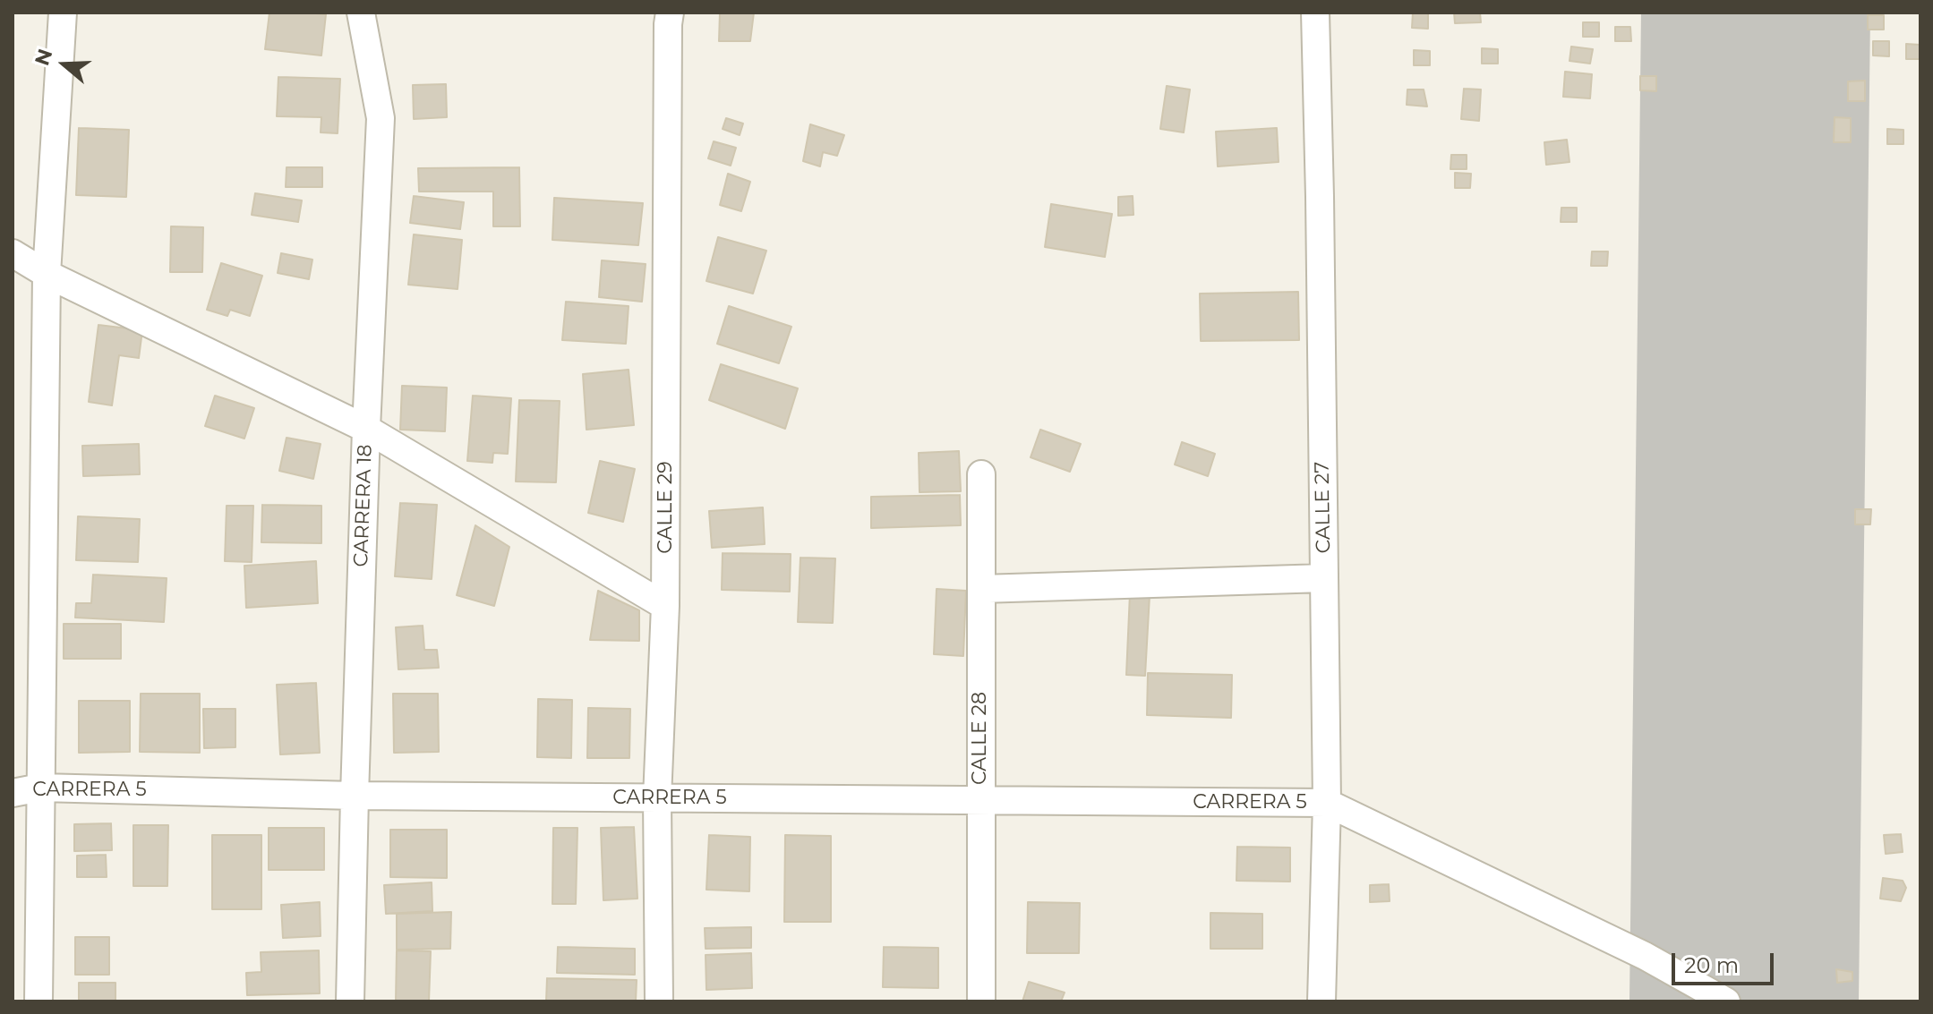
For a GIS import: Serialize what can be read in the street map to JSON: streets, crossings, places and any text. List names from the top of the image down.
{
  "streets": {
    "street": [
      "CARRERA 18",
      "CALLE 29",
      "CALLE 27",
      "CALLE 28",
      "CARRERA 5"
    ]
  },
  "crossings": [
    ["CARRERA 18", "CARRERA 5"],
    ["CALLE 29", "CARRERA 5"],
    ["CALLE 27", "CARRERA 5"],
    ["CALLE 28", "CARRERA 5"]
  ],
  "scale_bar": "20 m",
  "north": "left"
}
